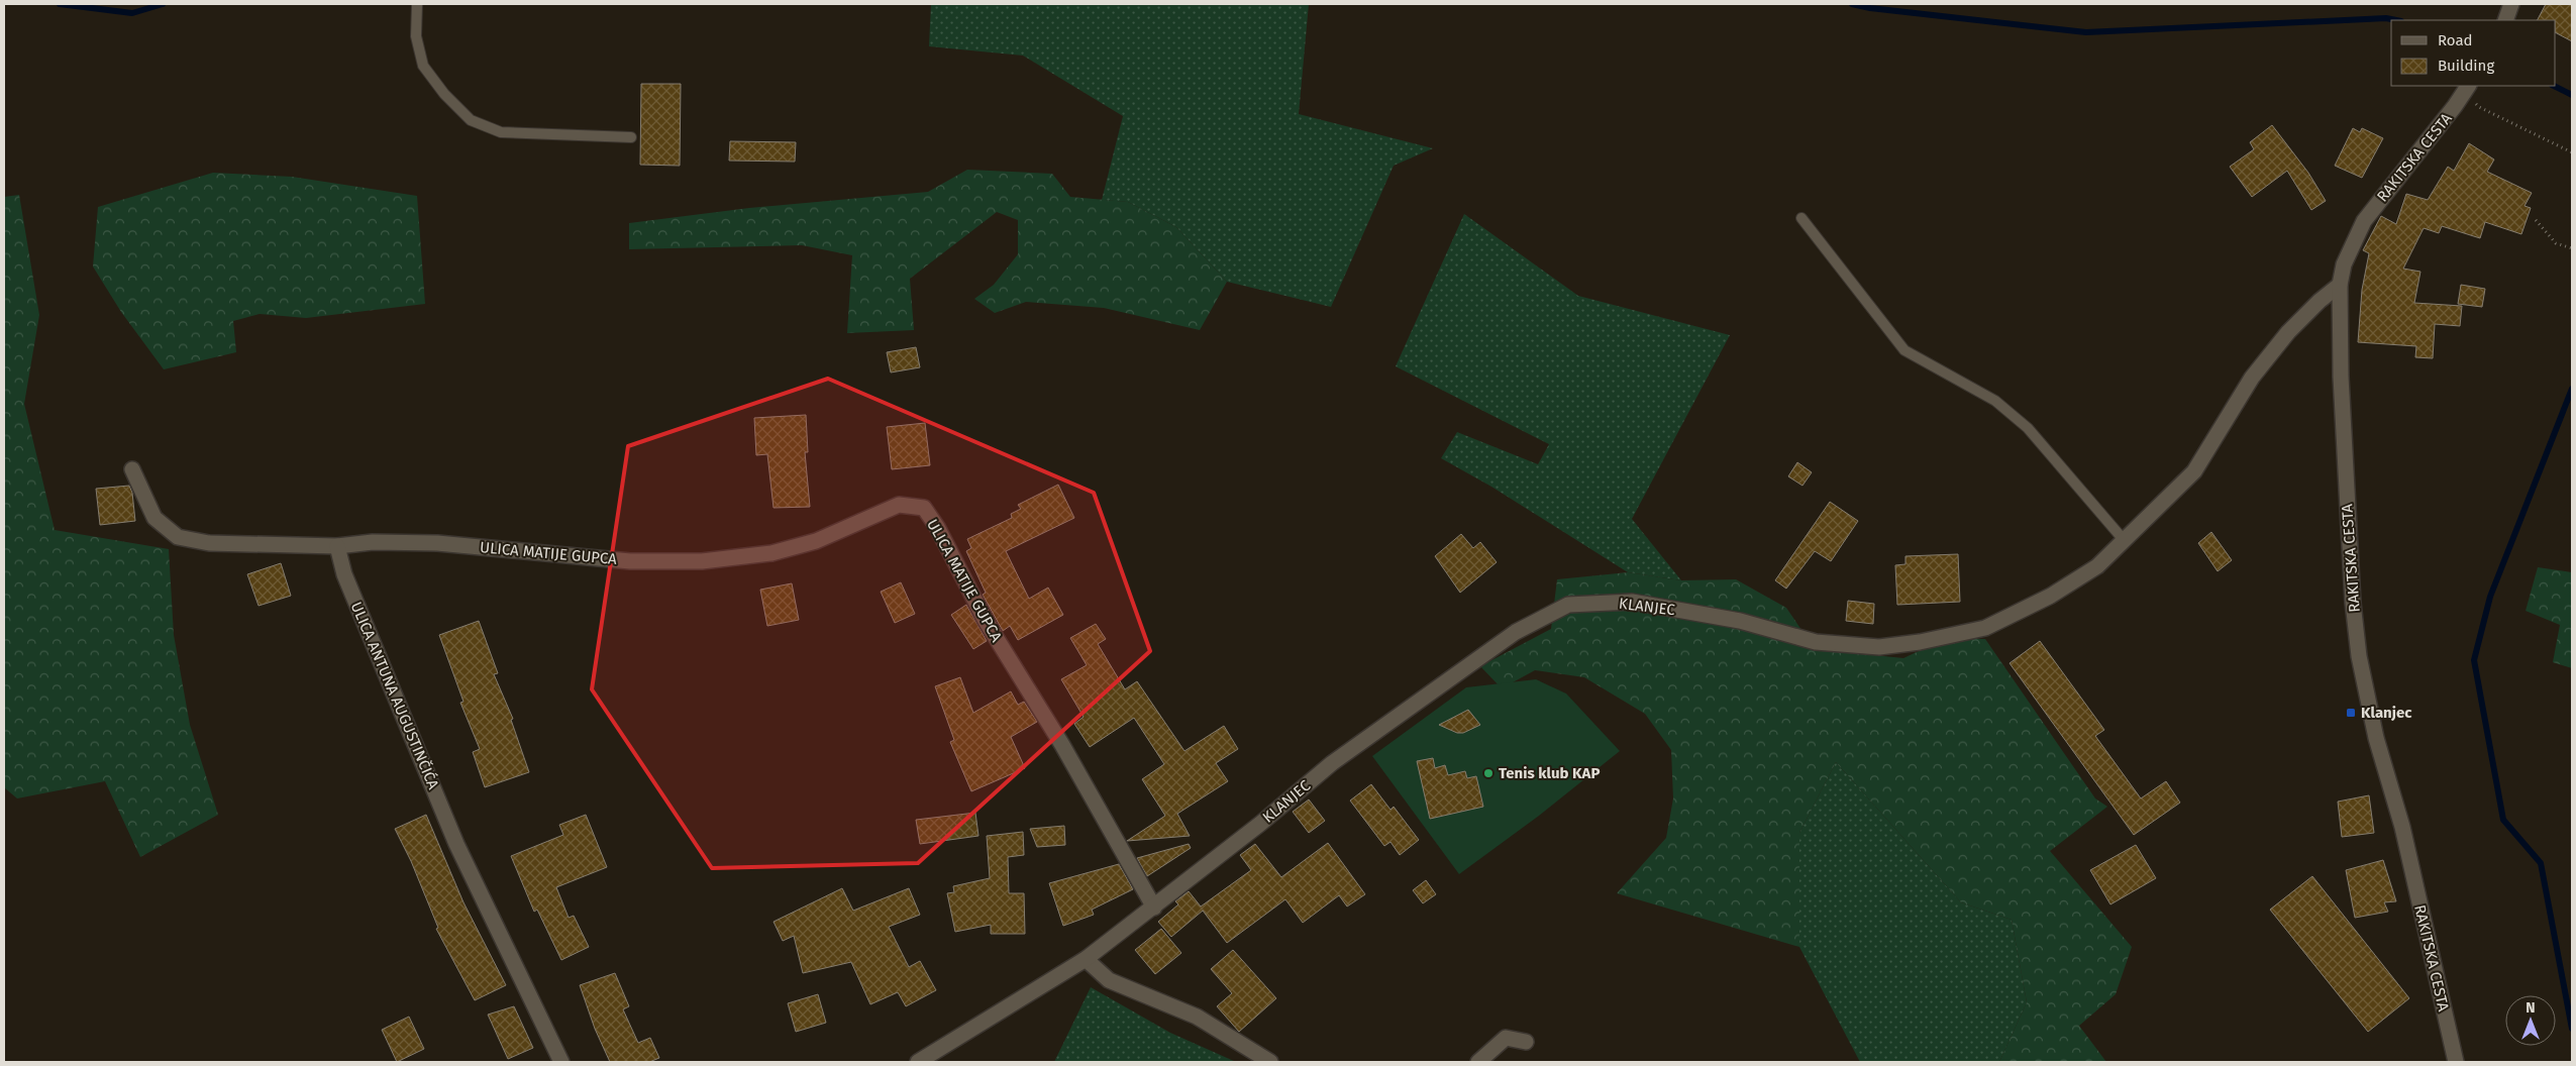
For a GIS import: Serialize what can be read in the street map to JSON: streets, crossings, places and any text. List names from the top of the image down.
{
  "streets": {
    "street": [
      "RAKITSKA CESTA",
      "ULICA MATIJE GUPCA",
      "KLANJEC",
      "ULICA ANTUNA AUGUSTINČIĆA"
    ]
  },
  "crossings": [
    ["RAKITSKA CESTA", "KLANJEC"],
    ["ULICA MATIJE GUPCA", "KLANJEC"],
    ["ULICA MATIJE GUPCA", "ULICA ANTUNA AUGUSTINČIĆA"]
  ],
  "places": {
    "transit": ["Klanjec"],
    "other": ["Tenis klub KAP"]
  },
  "legend": ["Road", "Building"],
  "north": "top"
}
